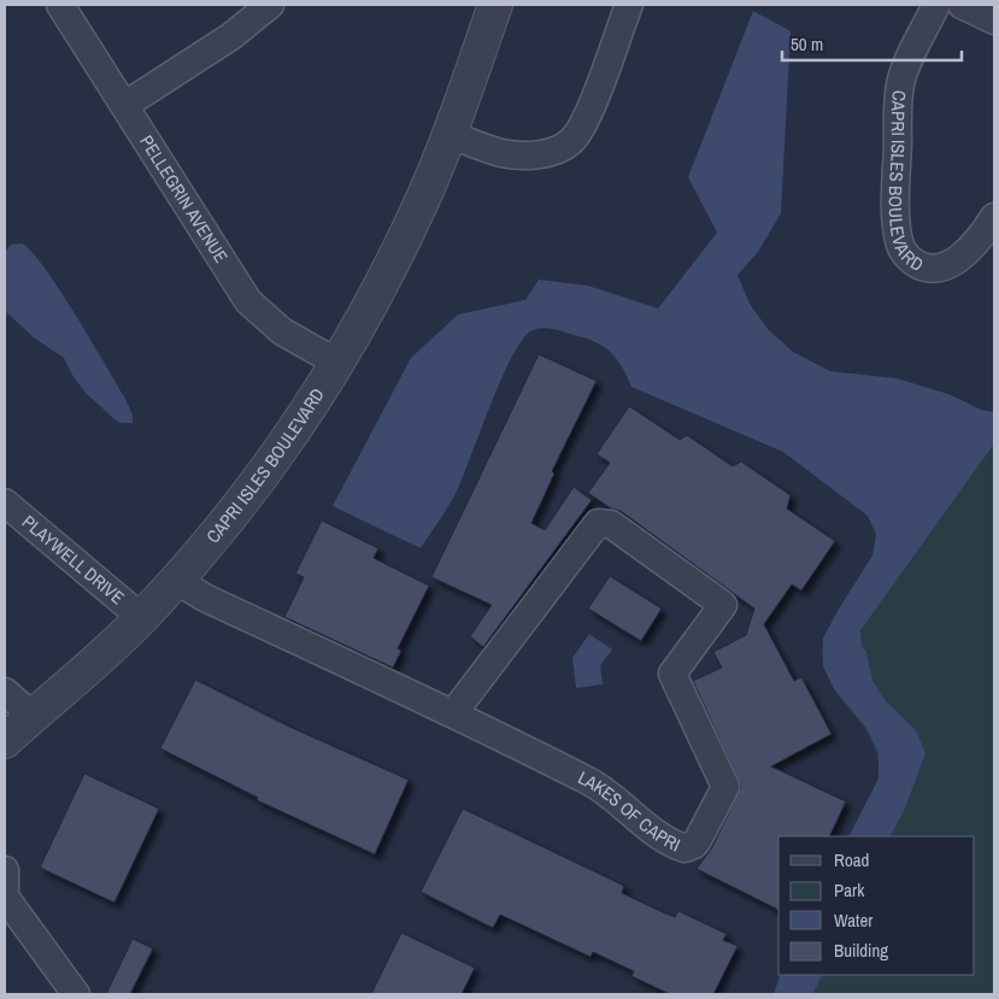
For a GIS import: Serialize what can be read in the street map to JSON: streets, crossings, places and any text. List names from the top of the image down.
{
  "streets": {
    "street": [
      "CAPRI ISLES BOULEVARD",
      "PELLEGRIN AVENUE",
      "PLAYWELL DRIVE",
      "LAKES OF CAPRI"
    ]
  },
  "crossings": [
    ["CAPRI ISLES BOULEVARD", "PELLEGRIN AVENUE"],
    ["CAPRI ISLES BOULEVARD", "PLAYWELL DRIVE"],
    ["CAPRI ISLES BOULEVARD", "LAKES OF CAPRI"]
  ],
  "legend": [
    "Road",
    "Park",
    "Water",
    "Building"
  ],
  "scale_bar": "50 m"
}
